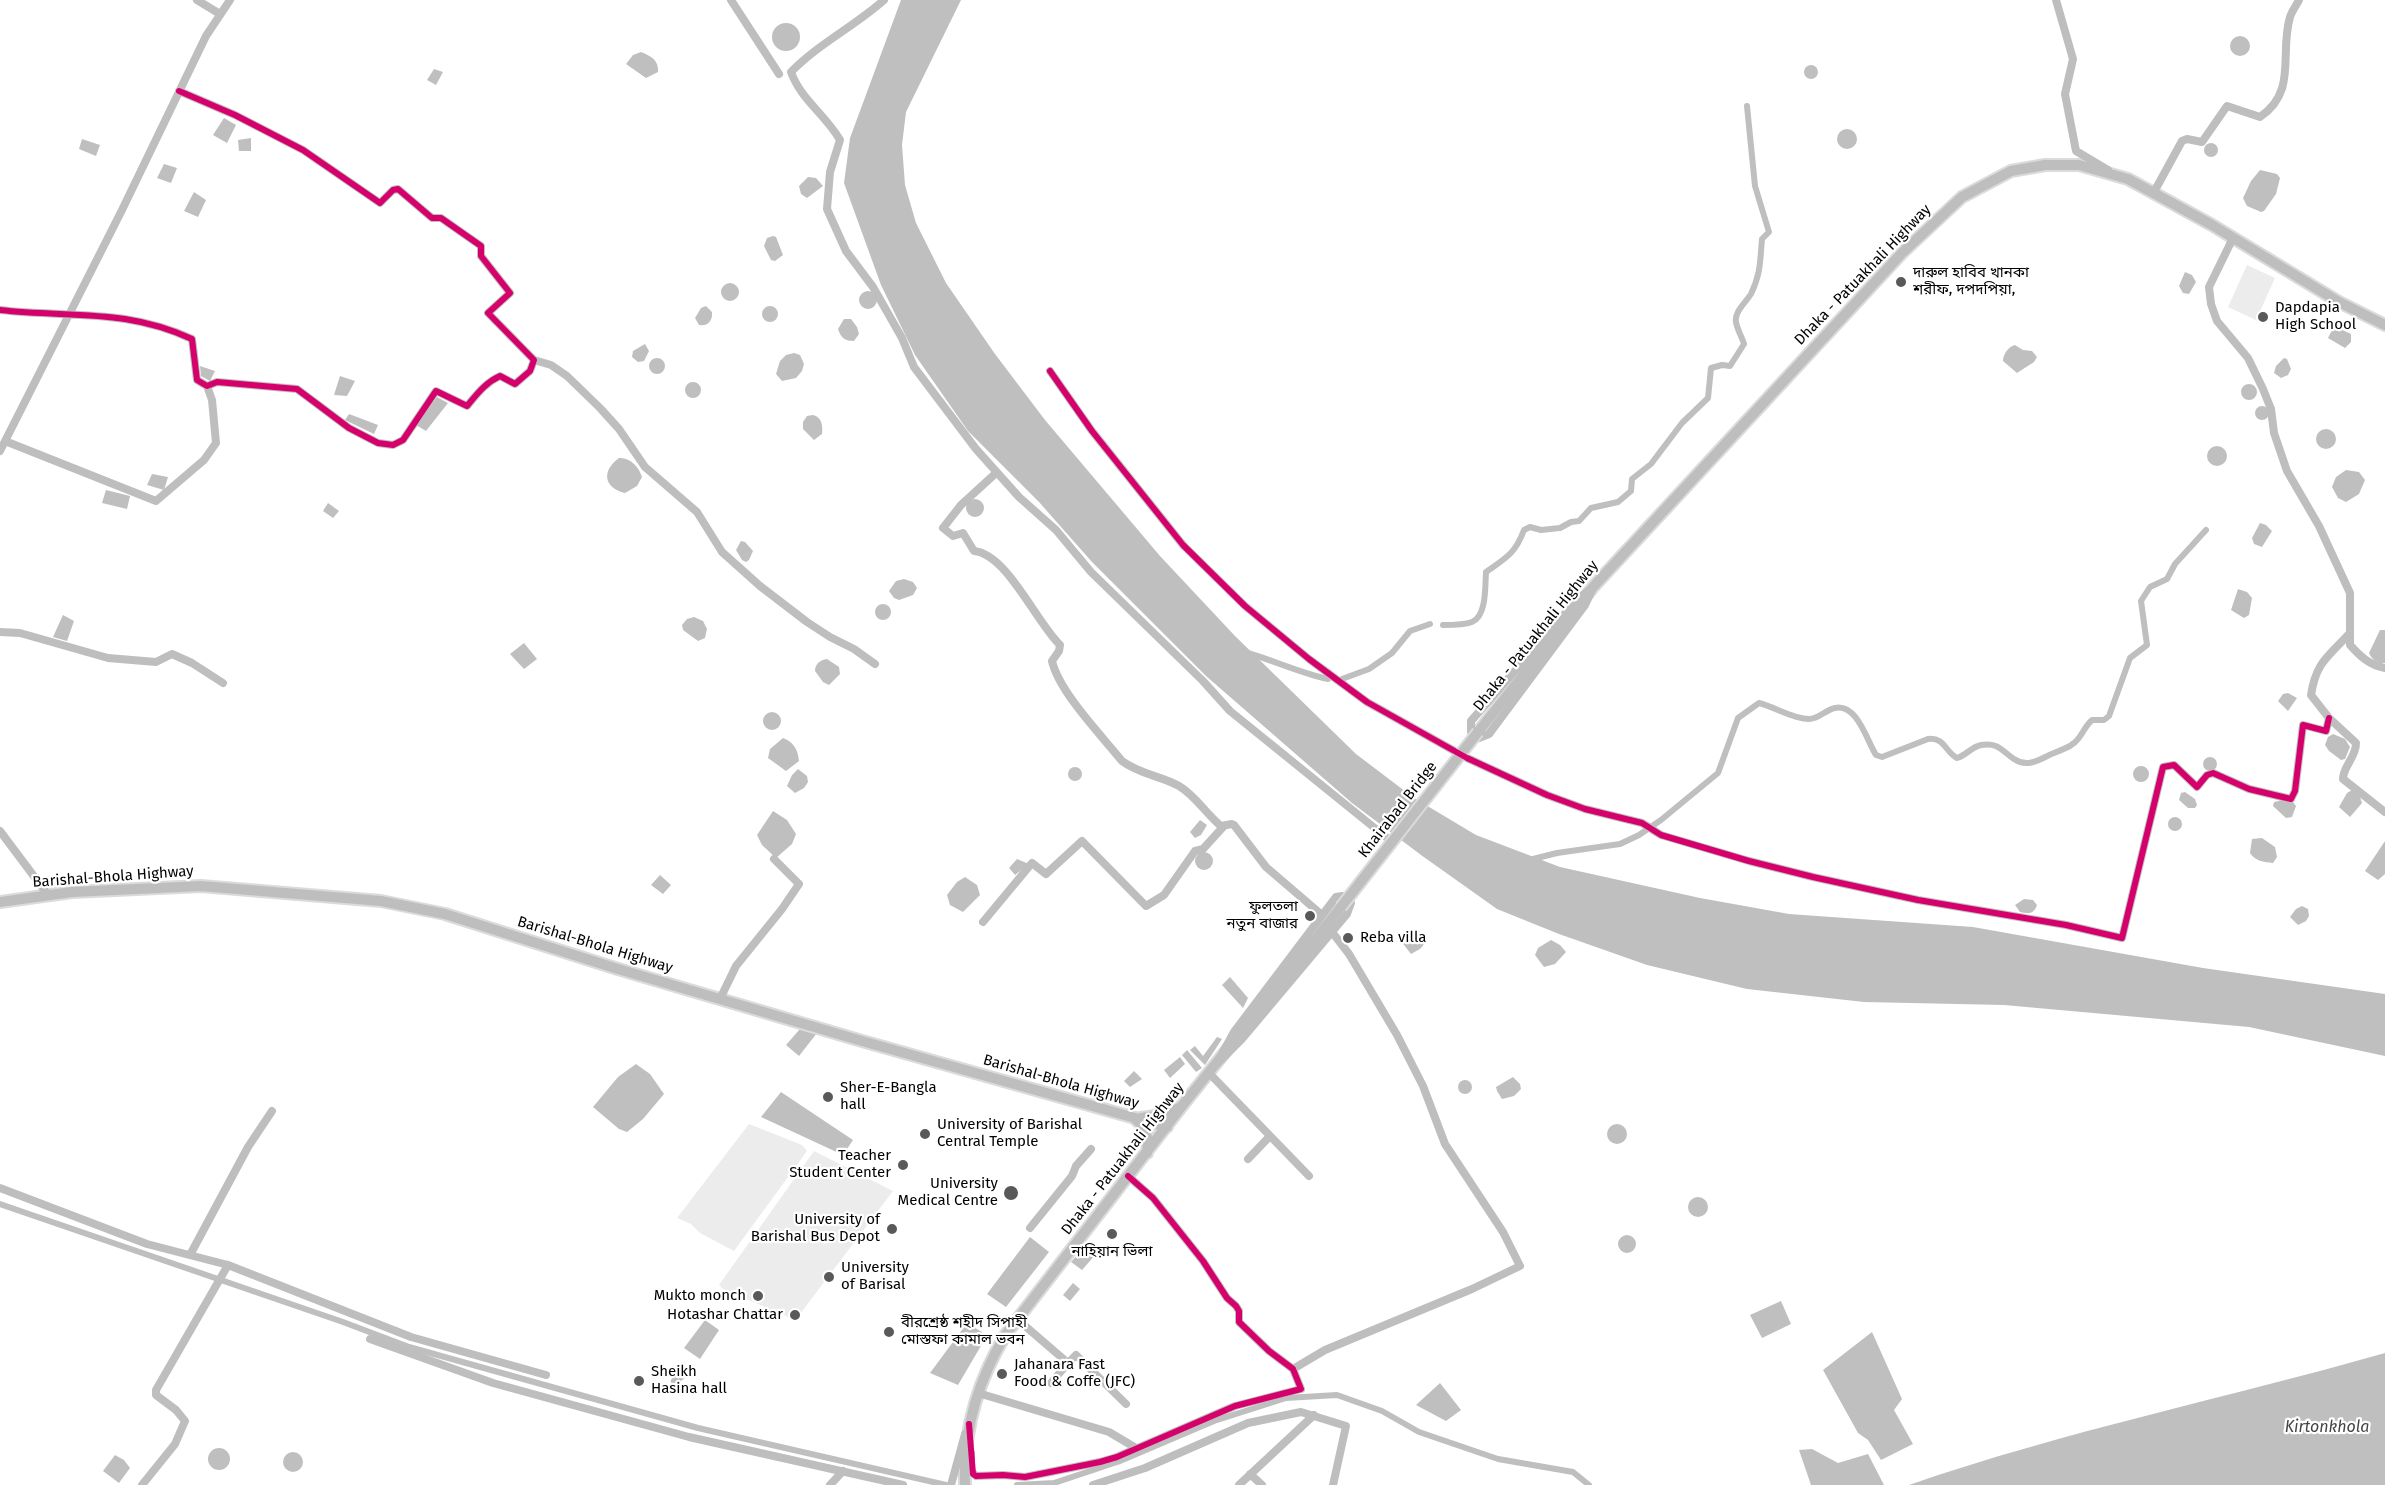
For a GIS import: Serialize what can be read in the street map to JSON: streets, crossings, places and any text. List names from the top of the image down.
{
  "streets": {
    "highway": ["Dhaka - Patuakhali Highway", "Khairabad Bridge", "Barishal-Bhola Highway"]
  },
  "crossings": [
    ["Dhaka - Patuakhali Highway", "Khairabad Bridge"],
    ["Dhaka - Patuakhali Highway", "Barishal-Bhola Highway"]
  ],
  "water": ["Kirtonkhola"],
  "places": [
    "দারুল হাবিব খানকা শরীফ, দপদপিয়া,",
    "Dapdapia High School",
    "ফুলতলা নতুন বাজার",
    "Reba villa",
    "Sher-E-Bangla hall",
    "University of Barishal Central Temple",
    "Teacher Student Center",
    "University Medical Centre",
    "University of Barishal Bus Depot",
    "নাহিয়ান ভিলা",
    "University of Barisal",
    "Mukto monch",
    "Hotashar Chattar",
    "বীরশ্রেষ্ঠ শহীদ সিপাহী মোস্তফা কামাল ভবন",
    "Jahanara Fast Food & Coffe (JFC)",
    "Sheikh Hasina hall"
  ]
}
